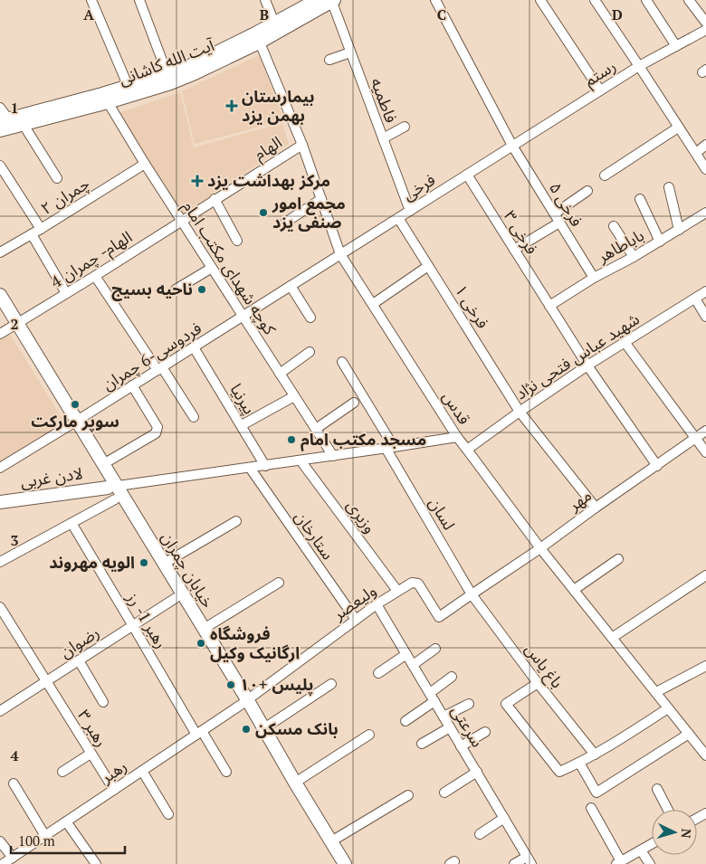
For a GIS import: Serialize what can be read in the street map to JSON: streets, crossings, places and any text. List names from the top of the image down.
{
  "streets": {
    "main road": ["آیت الله کاشانی", "لادن غربی", "خیابان چمران"],
    "street": [
      "رستم",
      "فاطمیه",
      "الهام",
      "فرخی",
      "چمران ۲",
      "فرخی ۵",
      "فرخی ۳",
      "باباطاهر",
      "الهام- چمران 4",
      "کوچه شهدای مکتب امام",
      "فرخی ۱",
      "فردوسی-6 چمران",
      "شهید عباس فتحی نژاد",
      "پیرنیا",
      "قدس",
      "مهر",
      "لسان",
      "وزیری",
      "ستارخان",
      "ولیعصر",
      "رهبر 1- رز",
      "رضوان",
      "باغ یاس",
      "سرعتی",
      "رهبر ۳",
      "رهبر"
    ]
  },
  "crossings": [
    ["آیت الله کاشانی", "فاطمیه"],
    ["آیت الله کاشانی", "کوچه شهدای مکتب امام"],
    ["آیت الله کاشانی", "قدس"],
    ["رستم", "فرخی"],
    ["رستم", "فرخی ۵"],
    ["فاطمیه", "فرخی"],
    ["الهام", "الهام- چمران 4"],
    ["الهام", "کوچه شهدای مکتب امام"],
    ["الهام", "قدس"],
    ["فرخی", "فرخی ۵"],
    ["فرخی", "فرخی ۳"],
    ["فرخی", "فرخی ۱"],
    ["فرخی", "فردوسی-6 چمران"],
    ["فرخی", "قدس"],
    ["چمران ۲", "کوچه شهدای مکتب امام"],
    ["فرخی ۵", "باباطاهر"],
    ["فرخی ۳", "باباطاهر"],
    ["فرخی ۳", "شهید عباس فتحی نژاد"],
    ["فرخی ۳", "مهر"],
    ["الهام- چمران 4", "کوچه شهدای مکتب امام"],
    ["الهام- چمران 4", "خیابان چمران"],
    ["کوچه شهدای مکتب امام", "فردوسی-6 چمران"],
    ["فرخی ۱", "شهید عباس فتحی نژاد"],
    ["فرخی ۱", "مهر"],
    ["فردوسی-6 چمران", "پیرنیا"],
    ["فردوسی-6 چمران", "خیابان چمران"],
    ["شهید عباس فتحی نژاد", "قدس"],
    ["قدس", "مهر"],
    ["لادن غربی", "خیابان چمران"],
    ["مهر", "لسان"],
    ["مهر", "ولیعصر"],
    ["مهر", "باغ یاس"],
    ["لسان", "ولیعصر"],
    ["لسان", "باغ یاس"],
    ["وزیری", "ولیعصر"],
    ["ستارخان", "ولیعصر"],
    ["خیابان چمران", "ولیعصر"],
    ["خیابان چمران", "رضوان"],
    ["خیابان چمران", "رهبر"],
    ["ولیعصر", "باغ یاس"],
    ["ولیعصر", "سرعتی"],
    ["ولیعصر", "رهبر"],
    ["رهبر 1- رز", "رضوان"],
    ["رهبر 1- رز", "رهبر"],
    ["رضوان", "رهبر ۳"],
    ["رهبر ۳", "رهبر"]
  ],
  "places": {
    "health": ["بیمارستان بهمن یزد", "مرکز بهداشت یزد"],
    "other": [
      "مجمع امور صنفی یزد",
      "ناحیه بسیج",
      "سوپر مارکت",
      "مسجد مکتب امام",
      "الویه مهروند",
      "فروشگاه ارگانیک وکیل",
      "پلیس +۱۰",
      "بانک مسکن"
    ]
  },
  "scale_bar": "100 m",
  "north": "right",
  "grid": {
    "columns": [
      "A",
      "B",
      "C",
      "D"
    ],
    "rows": [
      "1",
      "2",
      "3",
      "4"
    ]
  }
}
